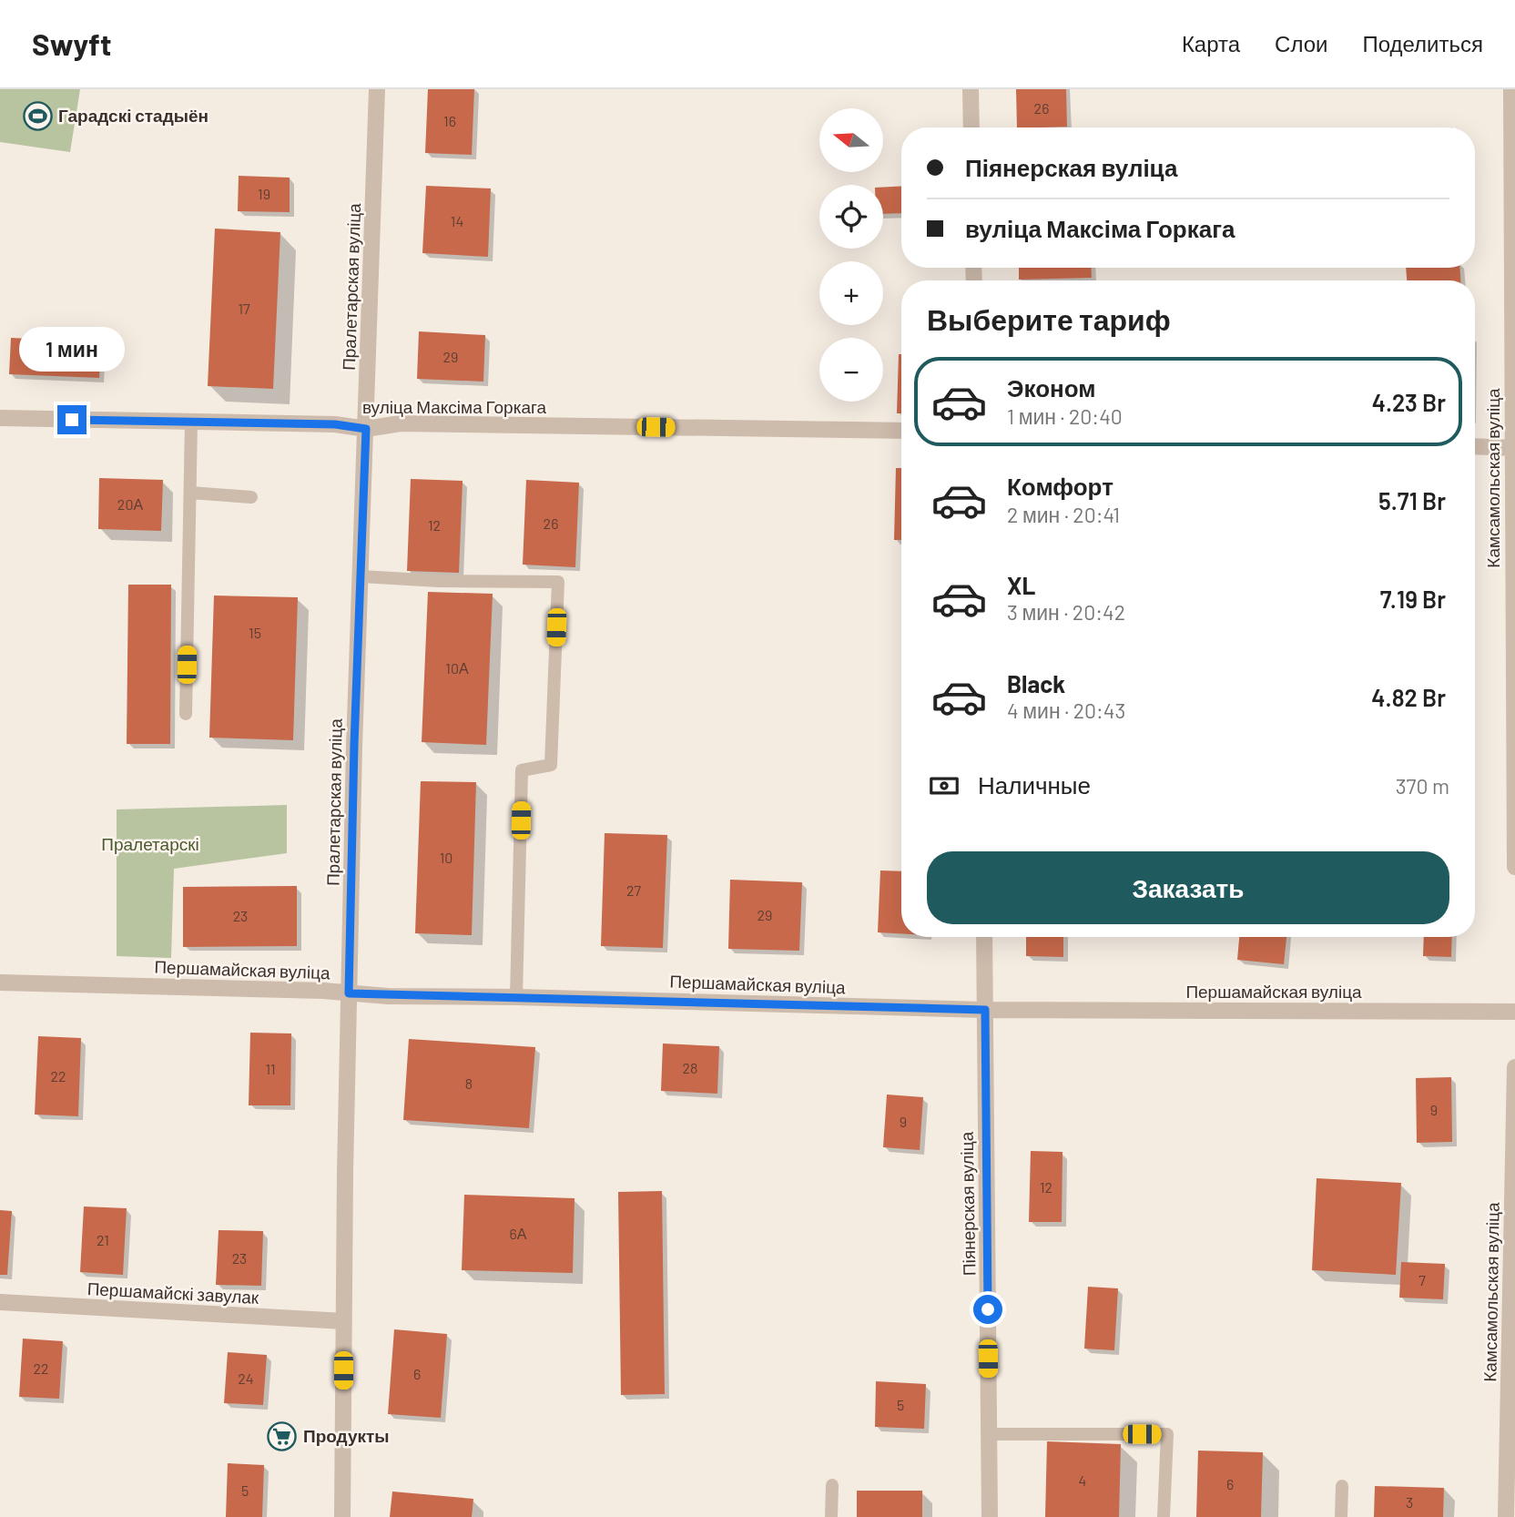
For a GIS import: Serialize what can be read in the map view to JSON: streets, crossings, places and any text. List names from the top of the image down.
{
  "streets": {
    "street": [
      "Пралетарская вуліца",
      "вуліца Максіма Горкага",
      "Камсамольская вуліца",
      "Першамайская вуліца",
      "Піянерская вуліца",
      "Першамайскі завулак"
    ]
  },
  "crossings": [
    ["Пралетарская вуліца", "вуліца Максіма Горкага"],
    ["Пралетарская вуліца", "Першамайская вуліца"],
    ["Пралетарская вуліца", "Першамайскі завулак"],
    ["Першамайская вуліца", "Піянерская вуліца"]
  ],
  "parks": ["Пралетарскі"],
  "places": {
    "sports": ["Гарадскі стадыён"],
    "supermarket": ["Продукты"]
  },
  "house_numbers": [
    "26",
    "16",
    "19",
    "14",
    "17",
    "29",
    "20А",
    "26",
    "12",
    "15",
    "10А",
    "10",
    "27",
    "29",
    "23",
    "28",
    "11",
    "22",
    "8",
    "9",
    "9",
    "12",
    "6А",
    "21",
    "23",
    "7",
    "22",
    "6",
    "24",
    "5",
    "4",
    "6",
    "5",
    "3"
  ],
  "north": "left",
  "page": {
    "header": "Swyft",
    "nav": ["Карта", "Слои", "Поделиться"],
    "map_buttons": ["+", "−"],
    "banner": ["Піянерская вуліца", "вуліца Максіма Горкага"],
    "heading": "Выберите тариф",
    "bubble": "1 мин",
    "list": [
      {
        "name": "Эконом",
        "note": "1 мин · 20:40",
        "value": "4.23 Br"
      },
      {
        "name": "Комфорт",
        "note": "2 мин · 20:41",
        "value": "5.71 Br"
      },
      {
        "name": "XL",
        "note": "3 мин · 20:42",
        "value": "7.19 Br"
      },
      {
        "name": "Black",
        "note": "4 мин · 20:43",
        "value": "4.82 Br"
      }
    ],
    "pay": ["Наличные", "370 m"],
    "buttons": "Заказать"
  }
}
